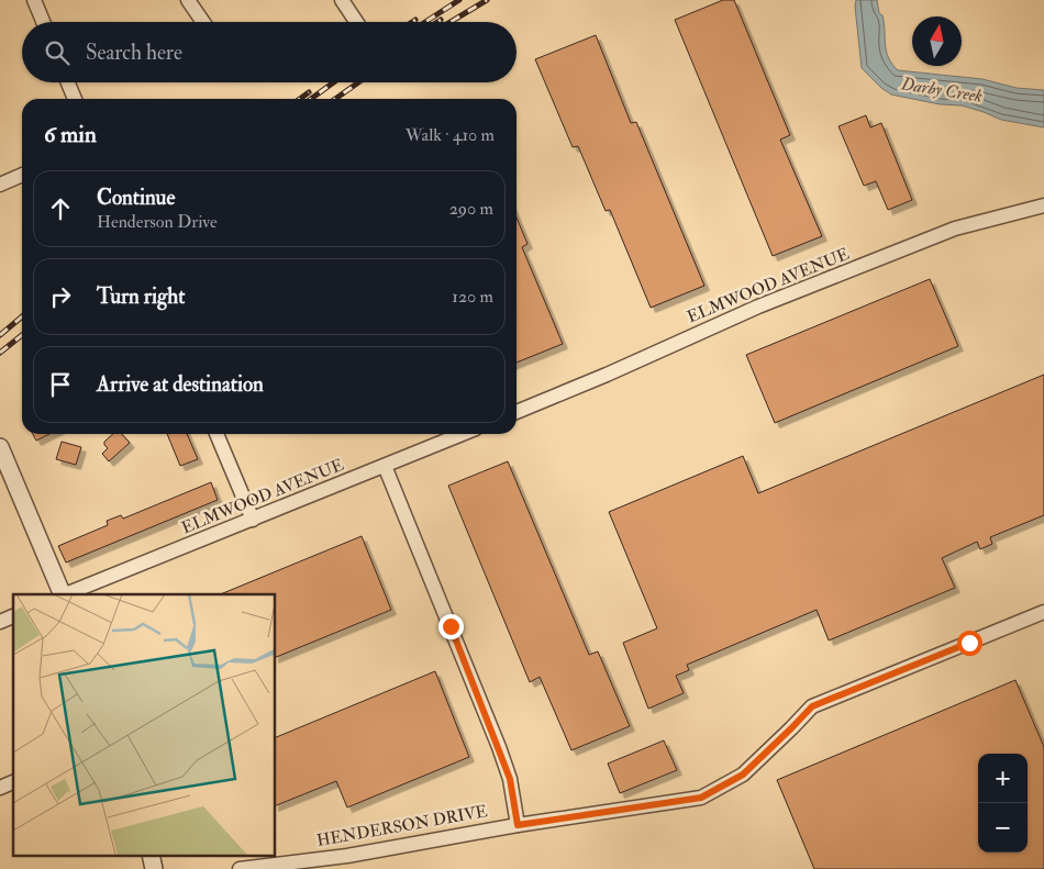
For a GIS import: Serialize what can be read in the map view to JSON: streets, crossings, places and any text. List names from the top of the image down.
{
  "streets": {
    "street": ["ELMWOOD AVENUE", "HENDERSON DRIVE"]
  },
  "water": ["Darby Creek"],
  "north": "top",
  "page": {
    "search": "Search here",
    "heading": ["6 min", "Walk · 410 m"],
    "list": [
      ["Continue", "Henderson Drive", "290 m"],
      ["Turn right", "120 m"],
      "Arrive at destination"
    ],
    "map_buttons": ["+", "−"]
  }
}
